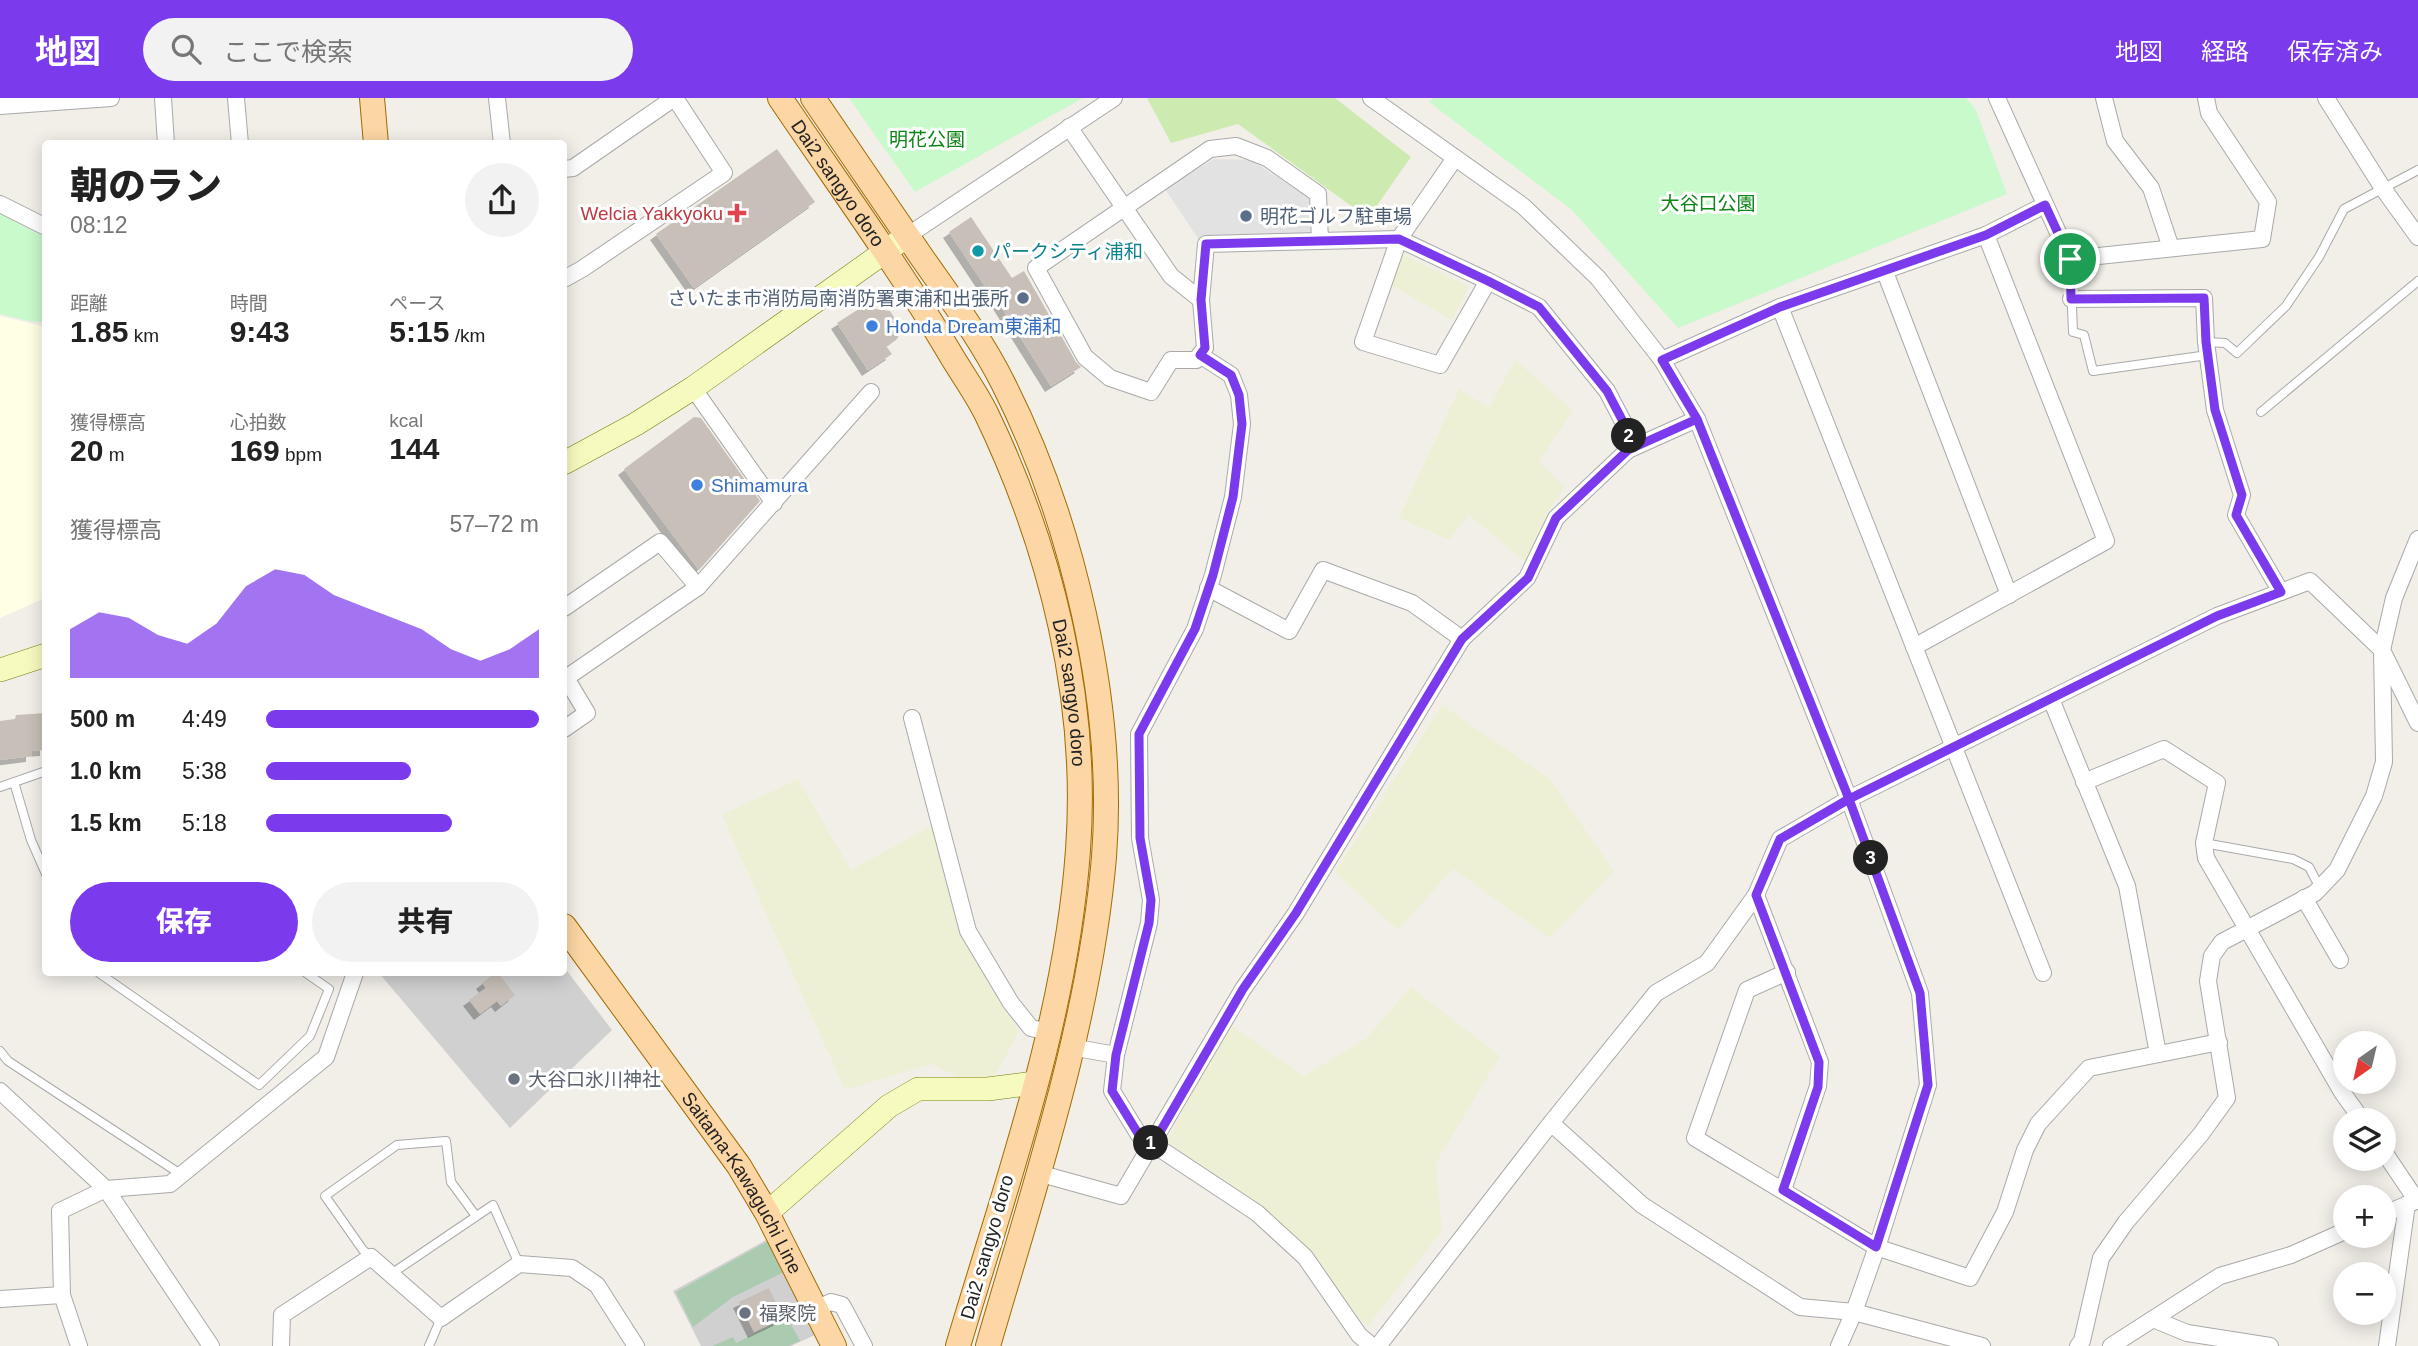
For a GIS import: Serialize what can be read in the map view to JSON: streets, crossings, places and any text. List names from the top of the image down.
{
  "streets": {
    "main road": ["Dai2 sangyo doro", "Saitama-Kawaguchi Line"]
  },
  "parks": ["明花公園", "大谷口公園"],
  "places": {
    "health": ["Welcia Yakkyoku"],
    "other": [
      "明花ゴルフ駐車場",
      "パークシティ浦和",
      "さいたま市消防局南消防署東浦和出張所",
      "Honda Dream東浦和",
      "Shimamura",
      "大谷口氷川神社",
      "福聚院"
    ]
  },
  "north": "bottom left",
  "page": {
    "header": "地図",
    "search": "ここで検索",
    "nav": ["地図", "経路", "保存済み"],
    "heading": ["朝のラン", "08:12"],
    "stats": [
      ["距離", "1.85 km"],
      ["時間", "9:43"],
      ["ペース", "5:15 /km"],
      ["獲得標高", "20 m"],
      ["心拍数", "169 bpm"],
      ["kcal", "144"]
    ],
    "pins": ["2", "3", "1"],
    "chart": ["獲得標高", "57–72 m"],
    "list": [
      {
        "name": "500 m",
        "note": "4:49"
      },
      {
        "name": "1.0 km",
        "note": "5:38"
      },
      {
        "name": "1.5 km",
        "note": "5:18"
      }
    ],
    "buttons": ["保存", "共有"],
    "map_buttons": ["+", "−"]
  }
}
